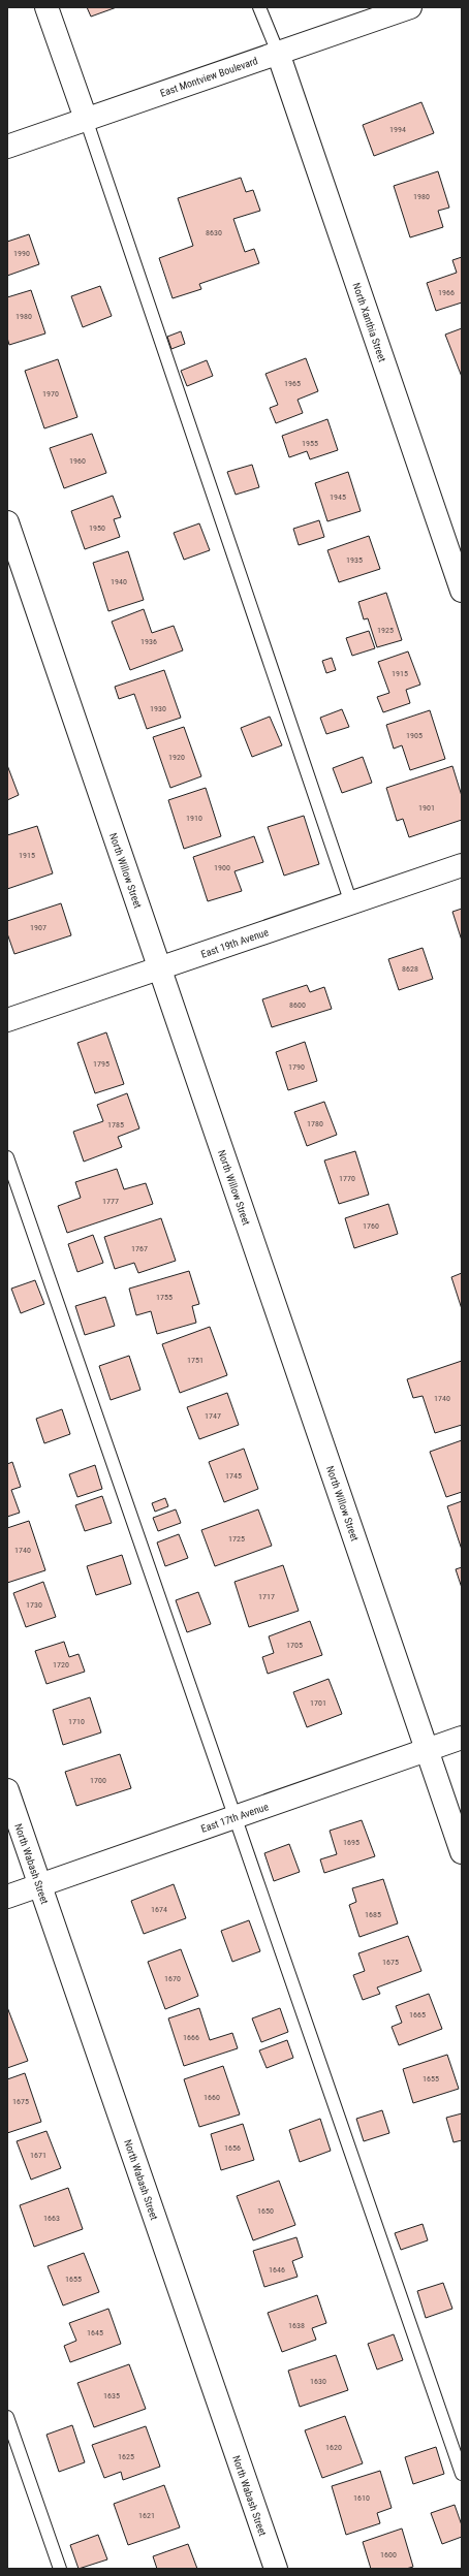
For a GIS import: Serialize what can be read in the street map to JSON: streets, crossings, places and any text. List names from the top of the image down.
{
  "streets": {
    "street": [
      "East Montview Boulevard",
      "North Xanthia Street",
      "North Willow Street",
      "East 19th Avenue",
      "East 17th Avenue",
      "North Wabash Street"
    ]
  },
  "crossings": [
    ["East Montview Boulevard", "North Xanthia Street"],
    ["North Willow Street", "East 19th Avenue"],
    ["North Willow Street", "East 17th Avenue"],
    ["East 17th Avenue", "North Wabash Street"]
  ],
  "house_numbers": [
    "1994",
    "1980",
    "8630",
    "1990",
    "1966",
    "1980",
    "1965",
    "1970",
    "1955",
    "1960",
    "1945",
    "1950",
    "1935",
    "1940",
    "1925",
    "1936",
    "1915",
    "1930",
    "1905",
    "1920",
    "1901",
    "1910",
    "1915",
    "1900",
    "1907",
    "8628",
    "8600",
    "1795",
    "1790",
    "1780",
    "1785",
    "1770",
    "1777",
    "1760",
    "1767",
    "1755",
    "1751",
    "1740",
    "1747",
    "1745",
    "1725",
    "1740",
    "1717",
    "1730",
    "1705",
    "1720",
    "1701",
    "1710",
    "1700",
    "1695",
    "1674",
    "1685",
    "1675",
    "1670",
    "1665",
    "1666",
    "1655",
    "1660",
    "1675",
    "1656",
    "1671",
    "1650",
    "1663",
    "1646",
    "1655",
    "1638",
    "1645",
    "1630",
    "1635",
    "1620",
    "1625",
    "1610",
    "1621",
    "1600"
  ]
}
